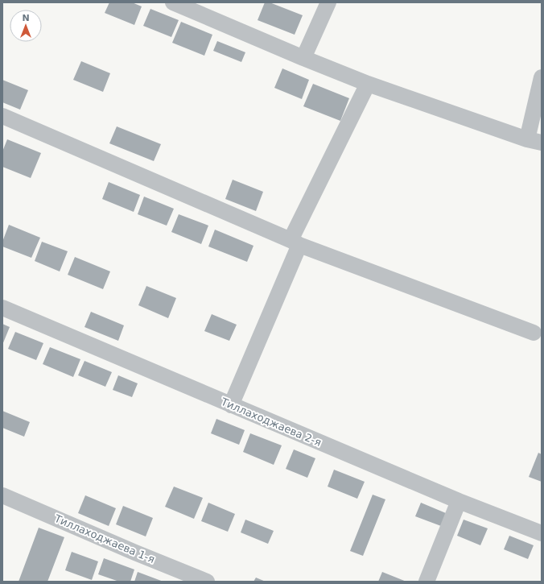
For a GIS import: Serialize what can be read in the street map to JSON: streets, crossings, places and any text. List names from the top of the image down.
{
  "streets": {
    "street": ["Тиллаходжаева 2-я", "Тиллаходжаева 1-я"]
  },
  "north": "top"
}
